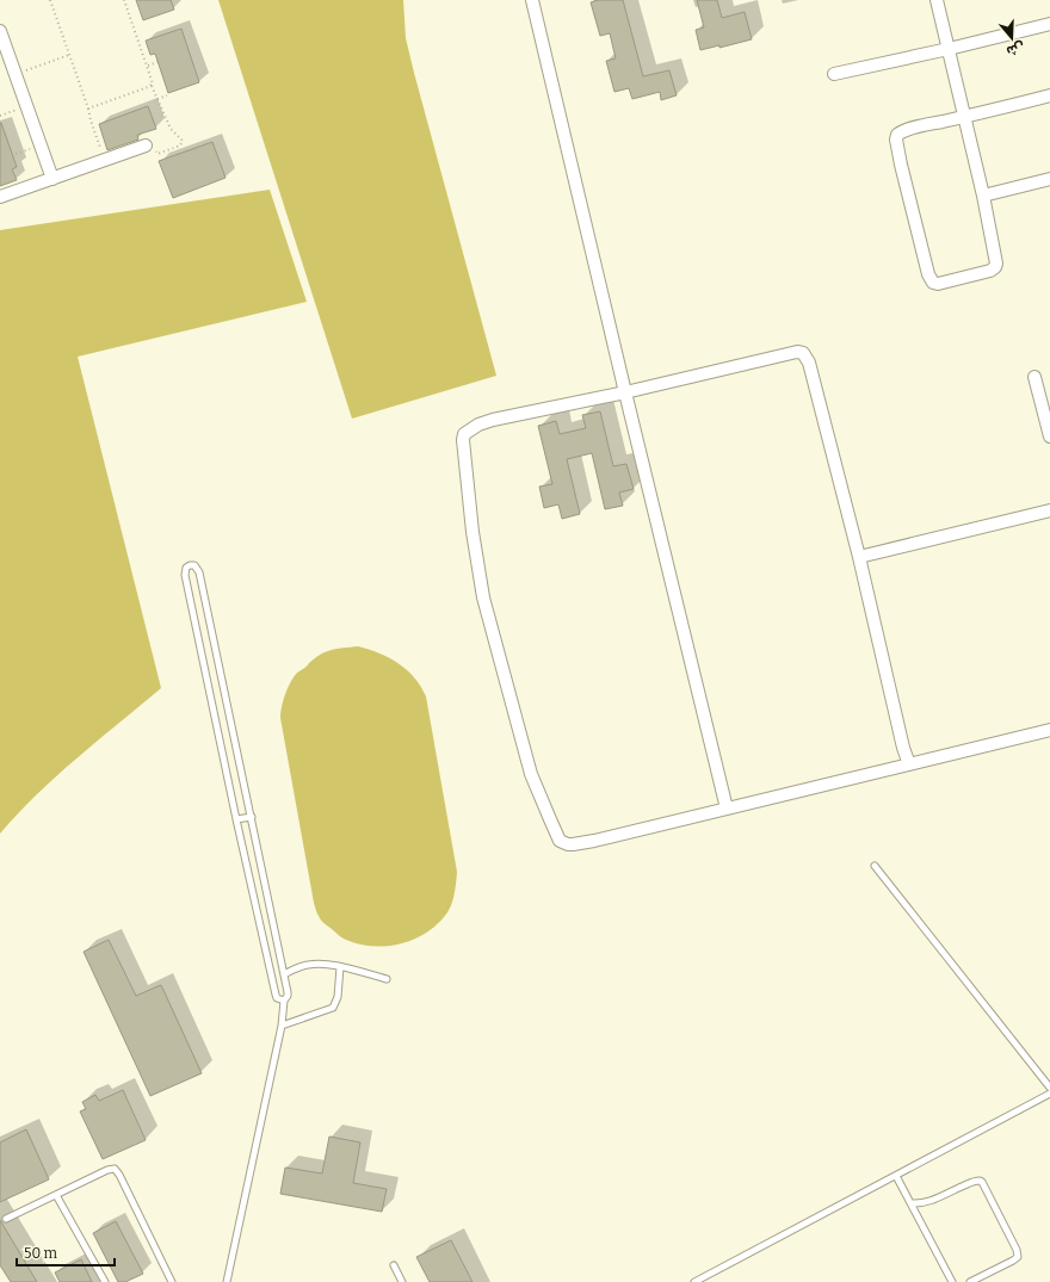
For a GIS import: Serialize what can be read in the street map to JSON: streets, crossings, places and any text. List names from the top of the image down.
{
  "scale_bar": "50 m",
  "north": "bottom"
}
